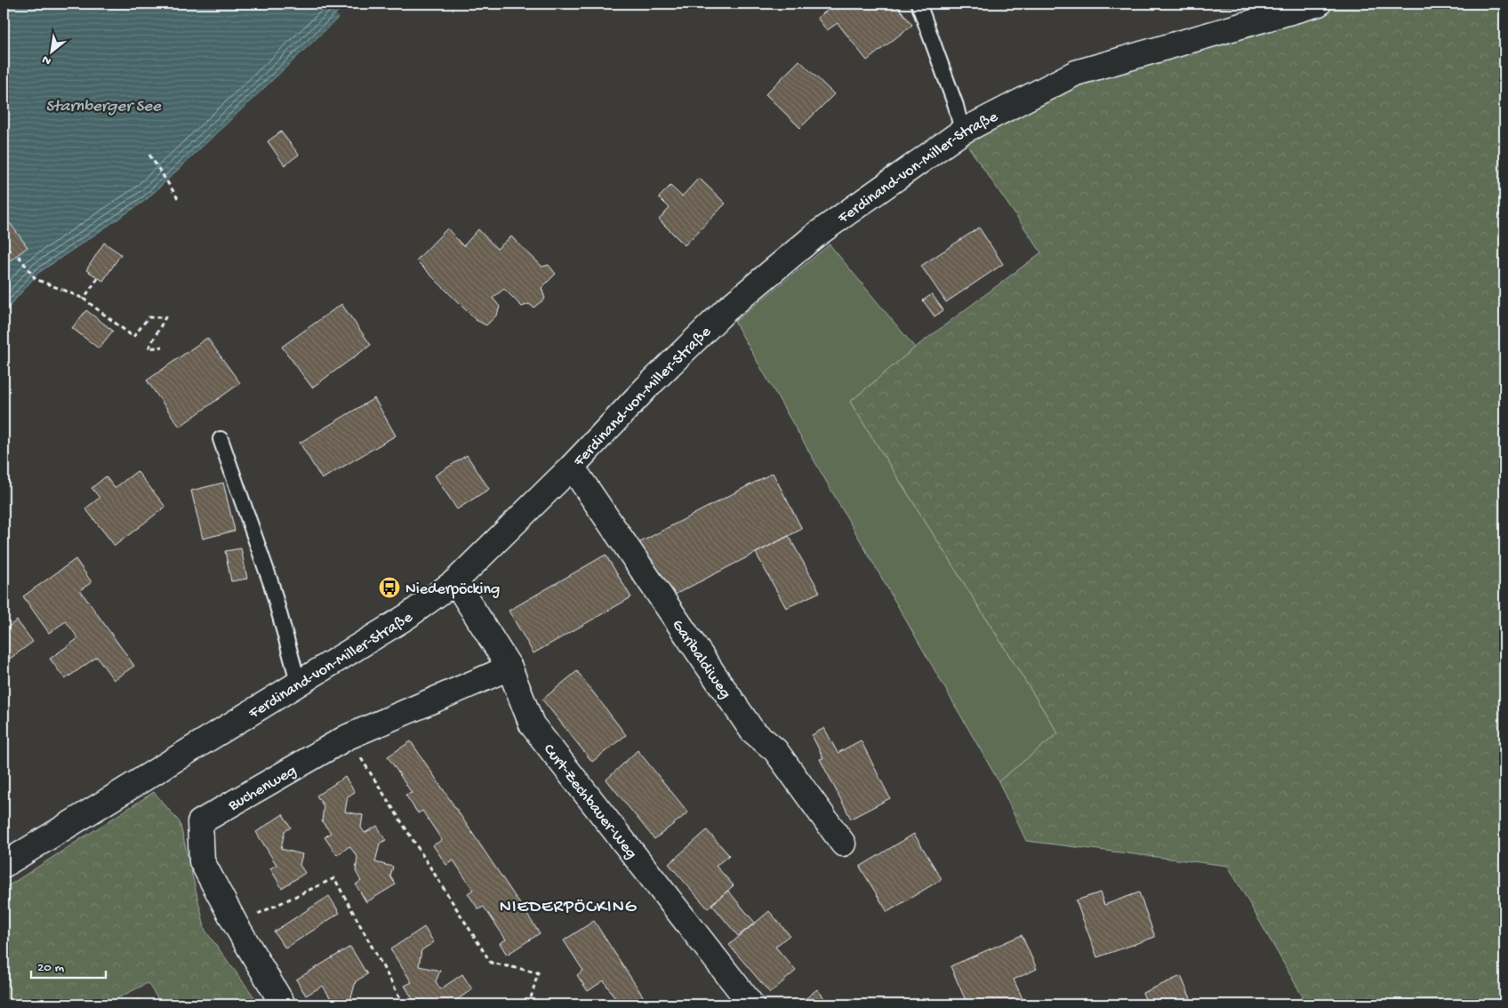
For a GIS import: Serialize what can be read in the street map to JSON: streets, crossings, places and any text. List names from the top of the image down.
{
  "streets": {
    "main road": [
      "Ferdinand-von-Miller-Straße",
      "Garibaldiweg",
      "Buchenweg",
      "Curt-Zechbauer-Weg"
    ]
  },
  "crossings": [
    ["Ferdinand-von-Miller-Straße", "Garibaldiweg"],
    ["Ferdinand-von-Miller-Straße", "Curt-Zechbauer-Weg"],
    ["Buchenweg", "Curt-Zechbauer-Weg"]
  ],
  "districts": ["NIEDERPÖCKING"],
  "water": ["Starnberger See"],
  "places": {
    "bus stop": ["Niederpöcking"]
  },
  "scale_bar": "20 m",
  "north": "bottom left"
}
